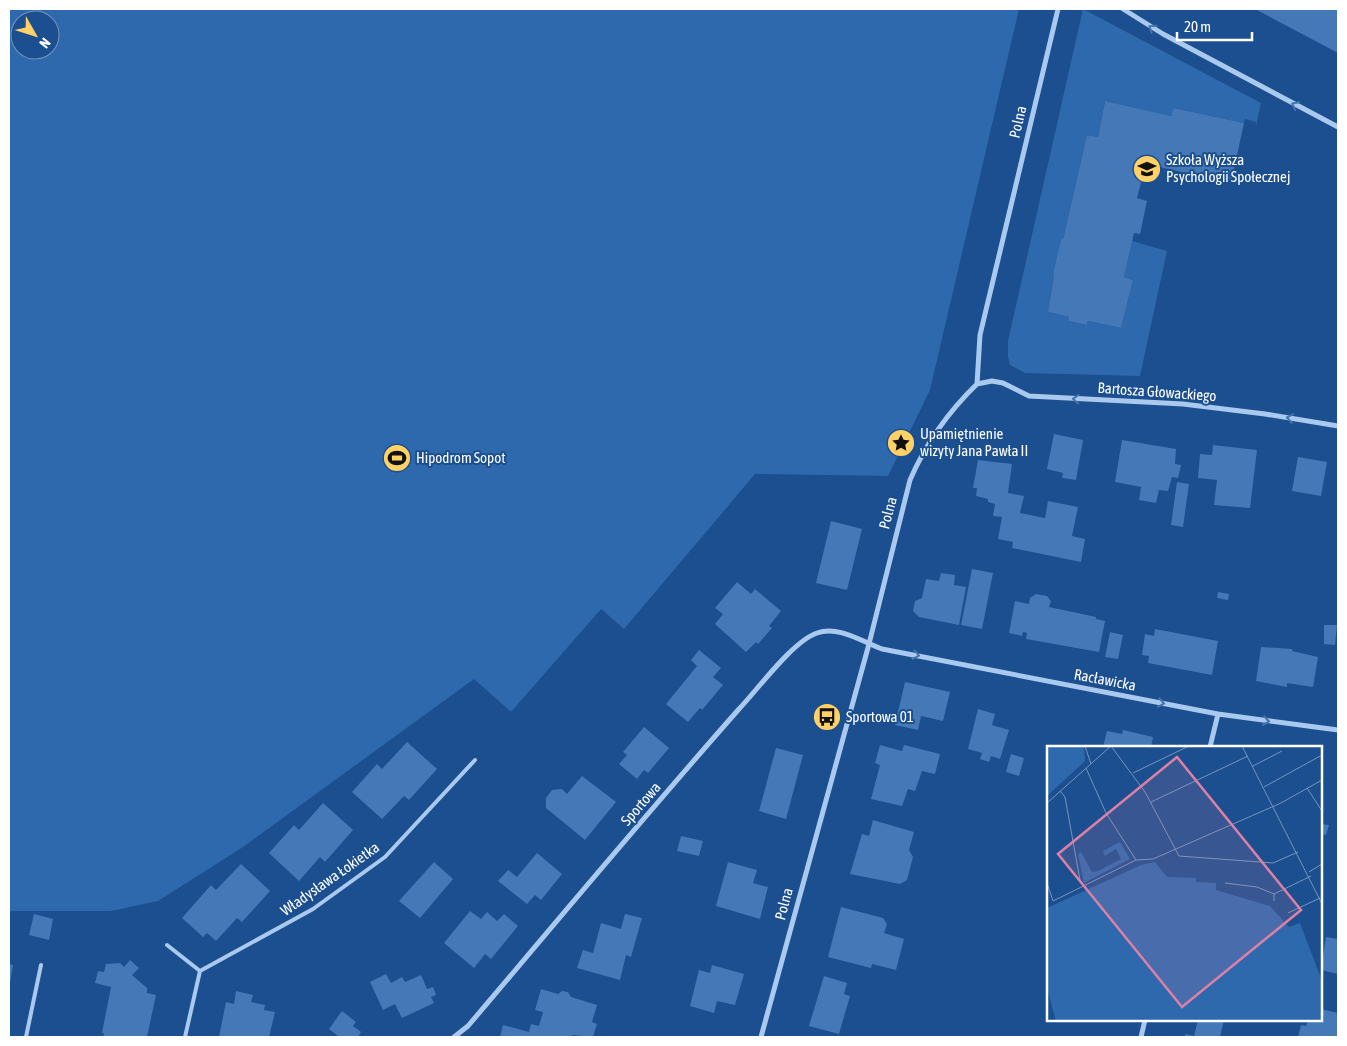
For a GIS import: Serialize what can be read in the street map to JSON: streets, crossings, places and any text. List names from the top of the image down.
{
  "streets": {
    "street": [
      "Polna",
      "Bartosza Głowackiego",
      "Racławicka",
      "Sportowa"
    ],
    "lane": ["Władysława Łokietka"]
  },
  "crossings": [
    ["Polna", "Bartosza Głowackiego"],
    ["Polna", "Racławicka"],
    ["Polna", "Sportowa"],
    ["Racławicka", "Sportowa"]
  ],
  "one_way": ["Bartosza Głowackiego", "Racławicka"],
  "places": {
    "school or university": ["Szkoła Wyższa Psychologii Społecznej"],
    "place": ["Upamiętnienie wizyty Jana Pawła II"],
    "sports": ["Hipodrom Sopot"],
    "bus stop": ["Sportowa 01"]
  },
  "scale_bar": "20 m",
  "north": "bottom right"
}
